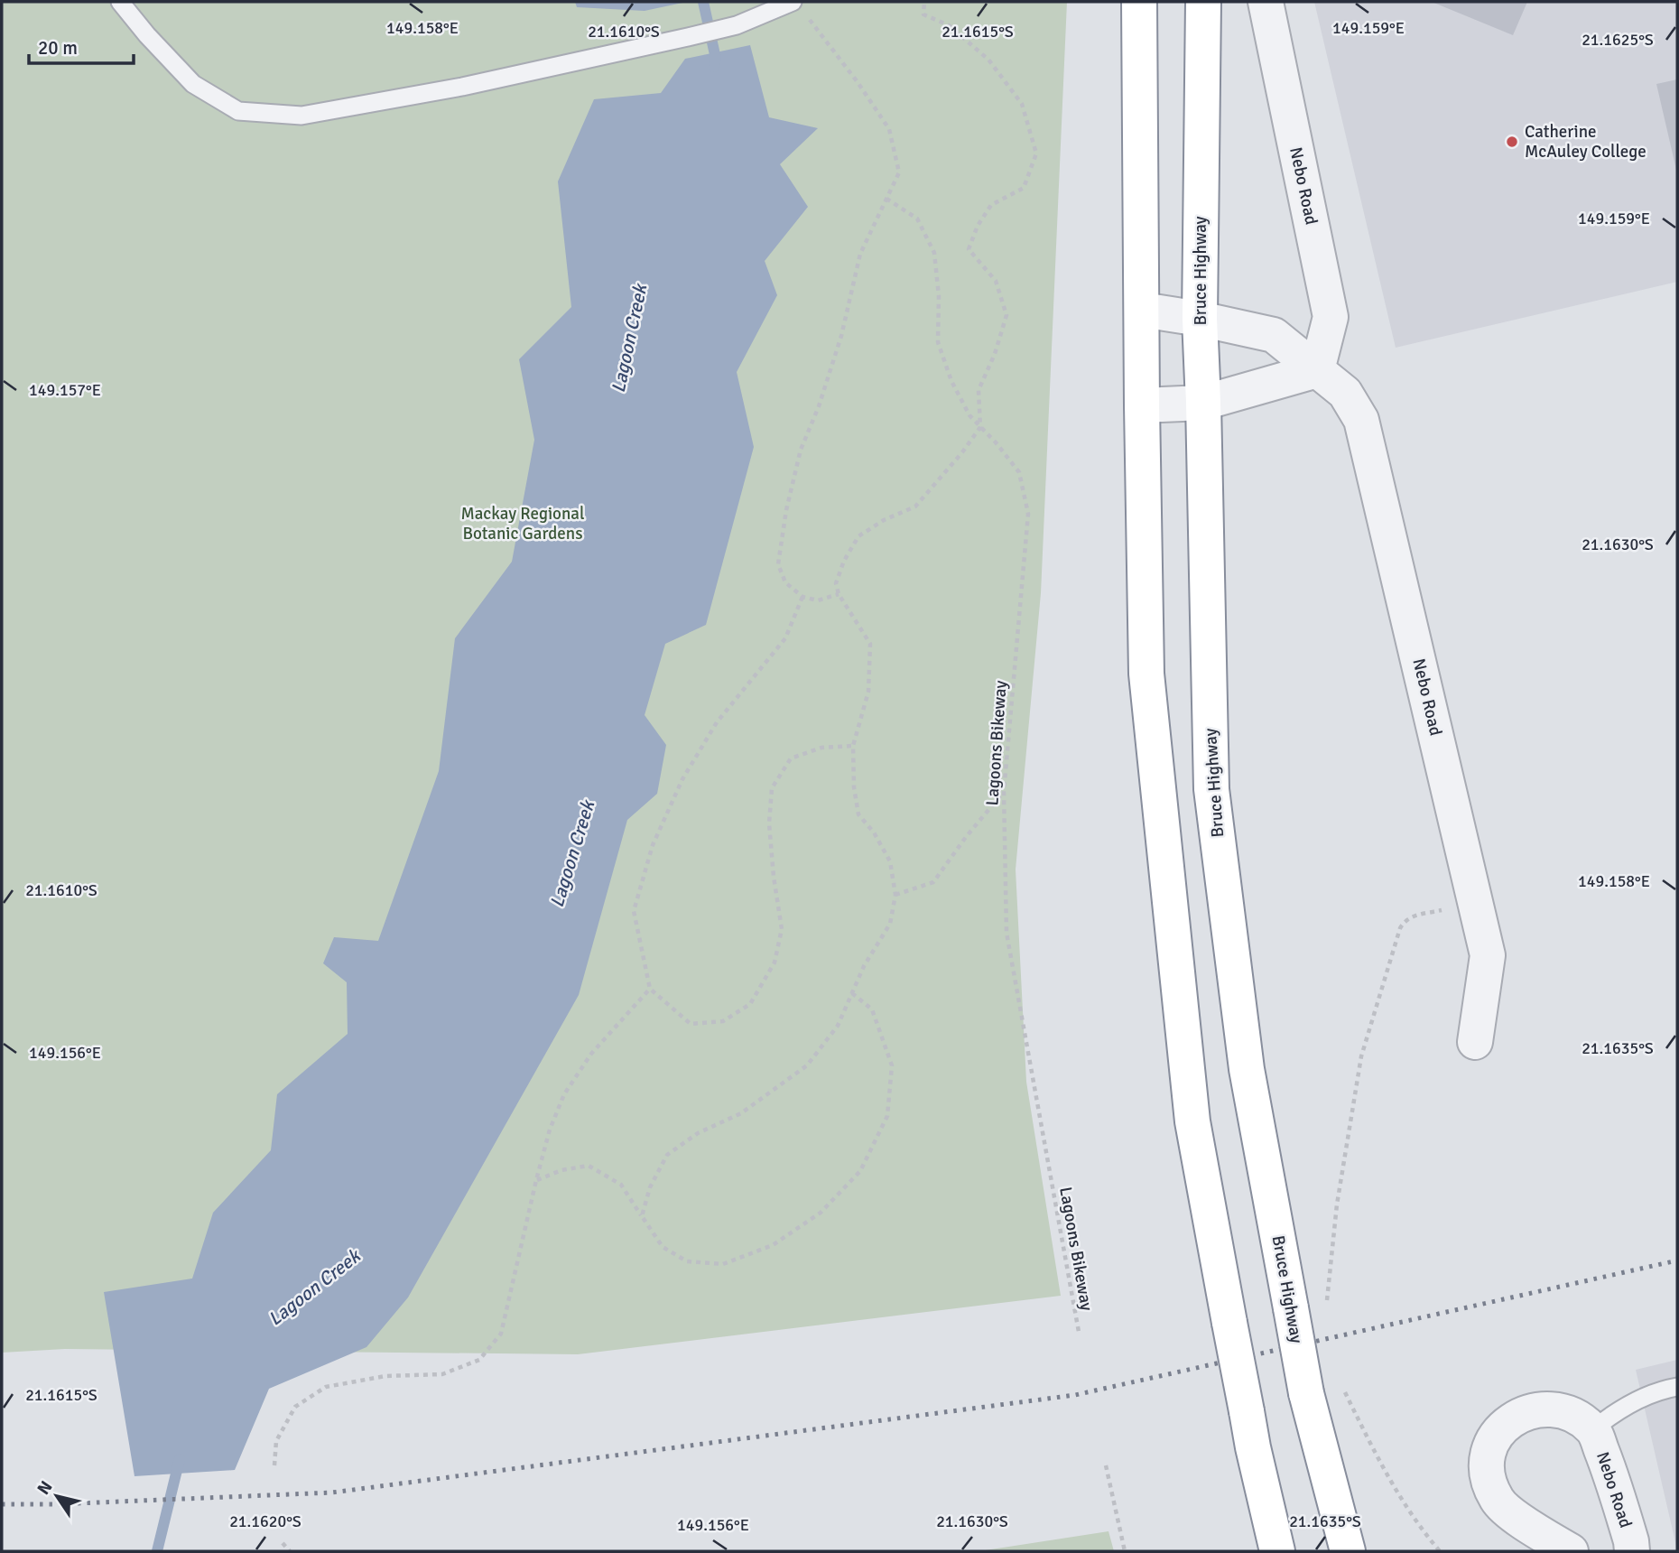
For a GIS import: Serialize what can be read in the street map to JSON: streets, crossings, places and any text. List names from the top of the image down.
{
  "streets": {
    "highway": ["Bruce Highway"],
    "street": ["Nebo Road"],
    "path": ["Lagoons Bikeway"]
  },
  "crossings": [
    ["Nebo Road", "Bruce Highway"]
  ],
  "water": ["Lagoon Creek"],
  "parks": ["Mackay Regional Botanic Gardens"],
  "places": ["Catherine McAuley College"],
  "scale_bar": "20 m",
  "north": "top left",
  "coordinates": [
    "149.158°E",
    "149.159°E",
    "21.1610°S",
    "21.1615°S",
    "21.1625°S",
    "149.157°E",
    "21.1630°S",
    "21.1635°S",
    "149.156°E",
    "21.1620°S"
  ]
}
